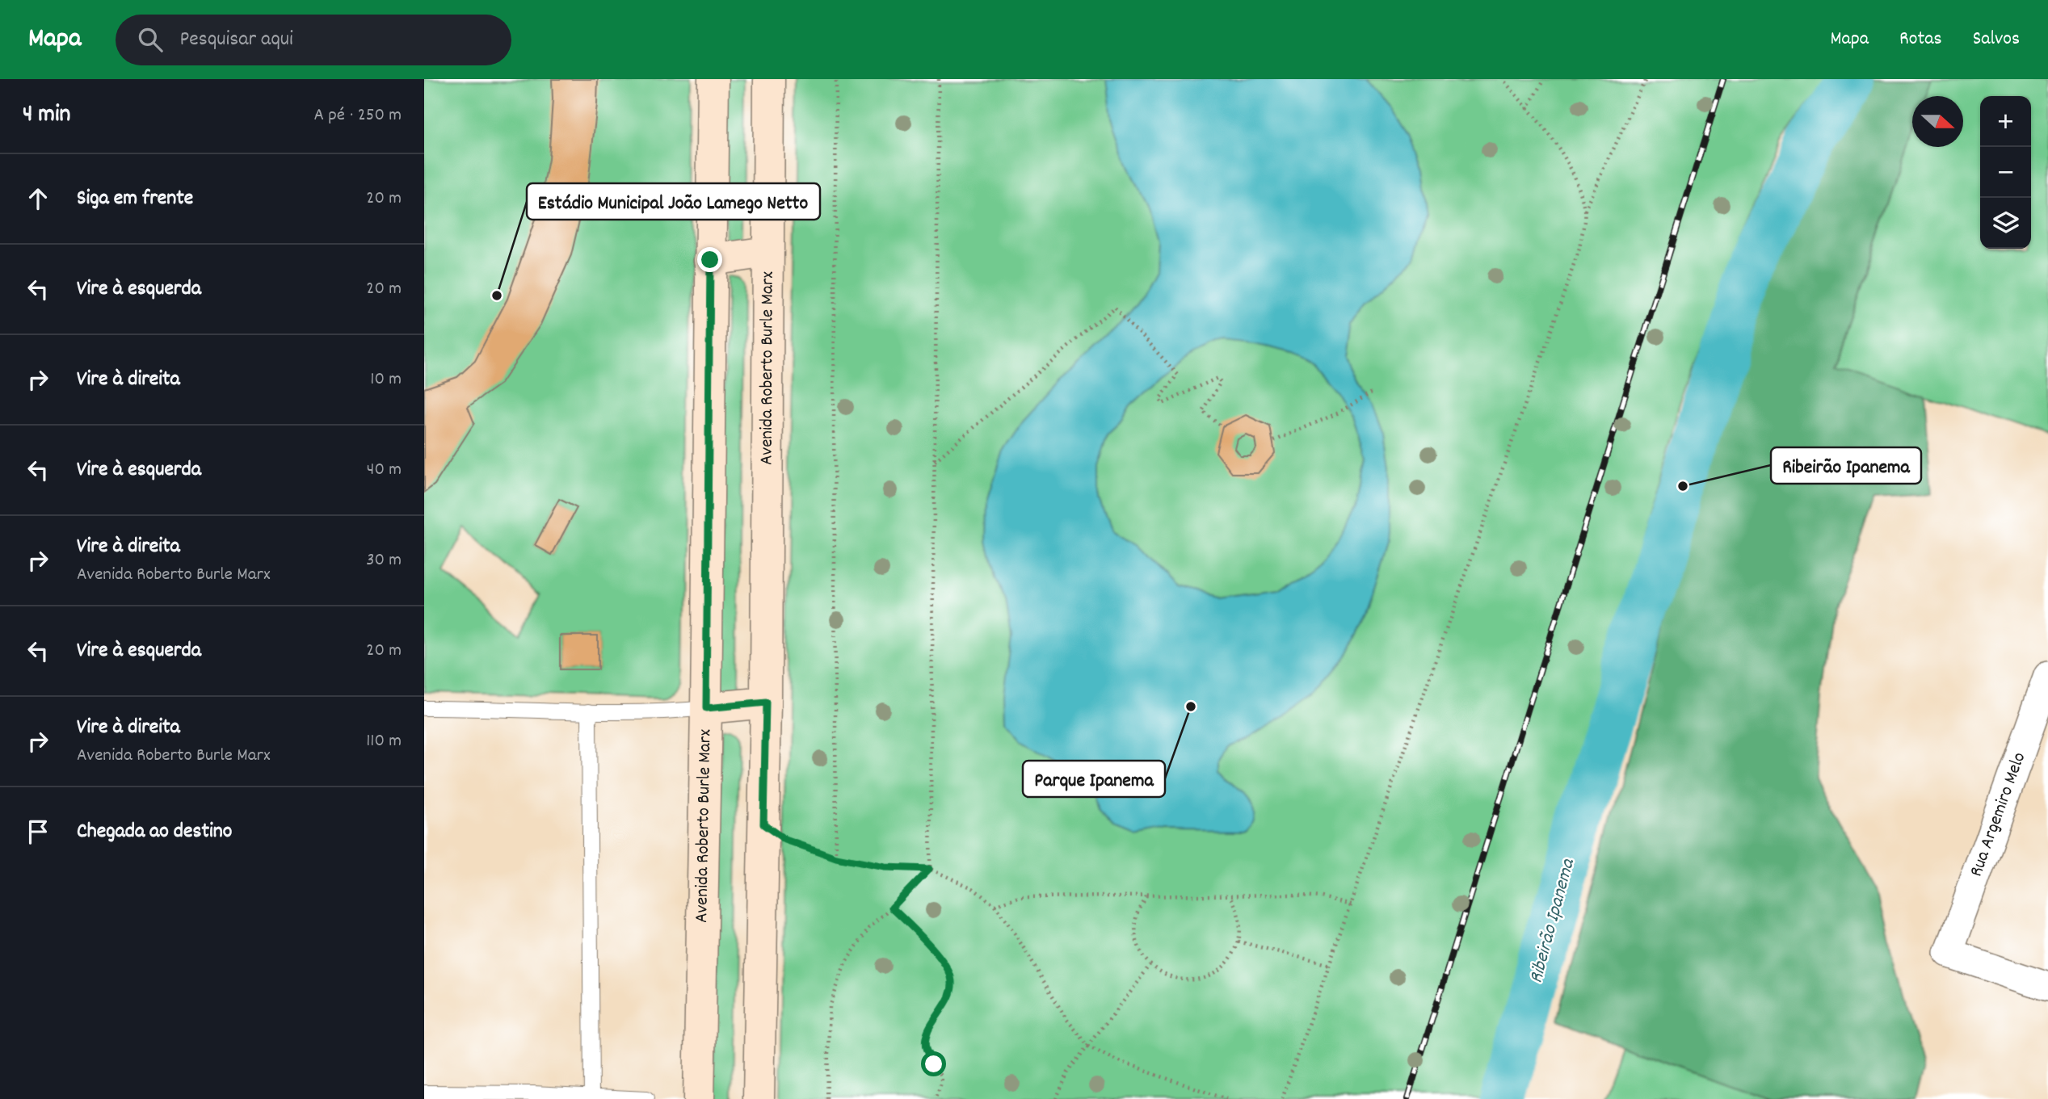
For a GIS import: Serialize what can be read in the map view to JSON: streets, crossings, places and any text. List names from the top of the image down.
{
  "streets": {
    "main road": ["Avenida Roberto Burle Marx"],
    "street": ["Rua Argemiro Melo"]
  },
  "water": ["Ribeirão Ipanema"],
  "places": ["Estádio Municipal João Lamego Netto", "Ribeirão Ipanema", "Parque Ipanema"],
  "north": "right",
  "page": {
    "header": "Mapa",
    "search": "Pesquisar aqui",
    "nav": ["Mapa", "Rotas", "Salvos"],
    "heading": ["4 min", "A pé · 250 m"],
    "map_buttons": ["+", "−"],
    "list": [
      ["Siga em frente", "20 m"],
      ["Vire à esquerda", "20 m"],
      ["Vire à direita", "10 m"],
      ["Vire à esquerda", "40 m"],
      ["Vire à direita", "Avenida Roberto Burle Marx", "30 m"],
      ["Vire à esquerda", "20 m"],
      ["Vire à direita", "Avenida Roberto Burle Marx", "110 m"],
      "Chegada ao destino"
    ]
  }
}
